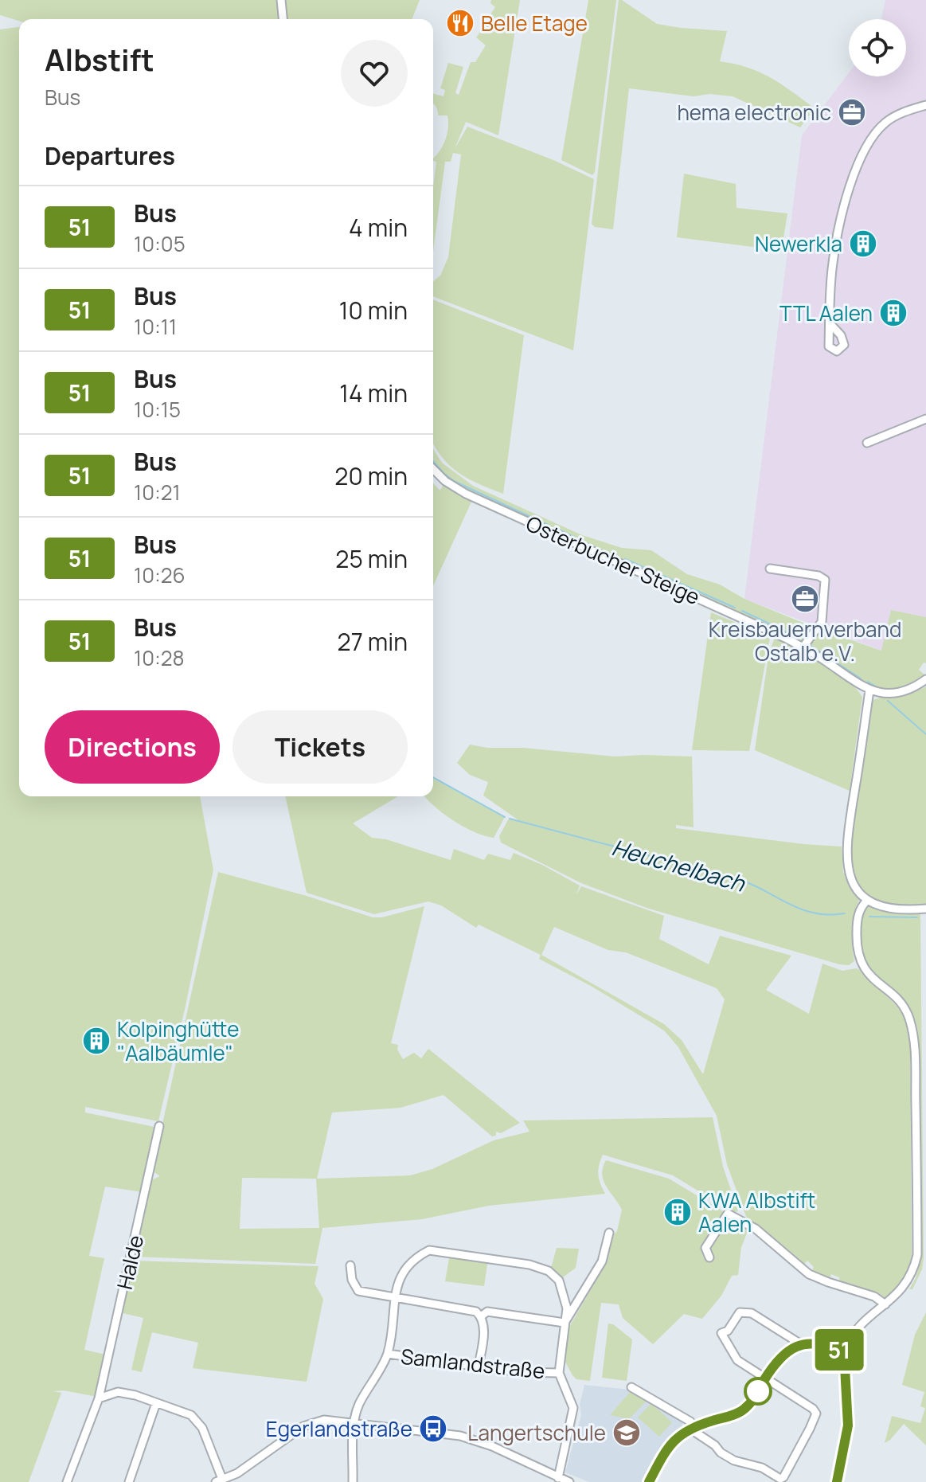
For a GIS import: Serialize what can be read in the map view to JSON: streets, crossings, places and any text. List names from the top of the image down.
{
  "streets": {
    "street": ["Osterbucher Steige", "Halde", "Samlandstraße"]
  },
  "water": ["Heuchelbach"],
  "places": {
    "restaurant": ["Belle Etage"],
    "office": ["hema electronic", "Kreisbauernverband Ostalb e.V."],
    "building": [
      "Newerkla",
      "TTL Aalen",
      "Kolpinghütte \"Aalbäumle\"",
      "KWA Albstift Aalen"
    ],
    "bus stop": ["Egerlandstraße"],
    "school or university": ["Langertschule"]
  },
  "lines": ["bus line 51"],
  "page": {
    "on_map": "51",
    "heading": [
      ["Albstift", "Bus"],
      "Departures"
    ],
    "list": [
      {
        "mark": "51",
        "name": "Bus",
        "note": "10:05",
        "value": "4 min"
      },
      {
        "mark": "51",
        "name": "Bus",
        "note": "10:11",
        "value": "10 min"
      },
      {
        "mark": "51",
        "name": "Bus",
        "note": "10:15",
        "value": "14 min"
      },
      {
        "mark": "51",
        "name": "Bus",
        "note": "10:21",
        "value": "20 min"
      },
      {
        "mark": "51",
        "name": "Bus",
        "note": "10:26",
        "value": "25 min"
      },
      {
        "mark": "51",
        "name": "Bus",
        "note": "10:28",
        "value": "27 min"
      }
    ],
    "buttons": ["Directions", "Tickets"]
  }
}
